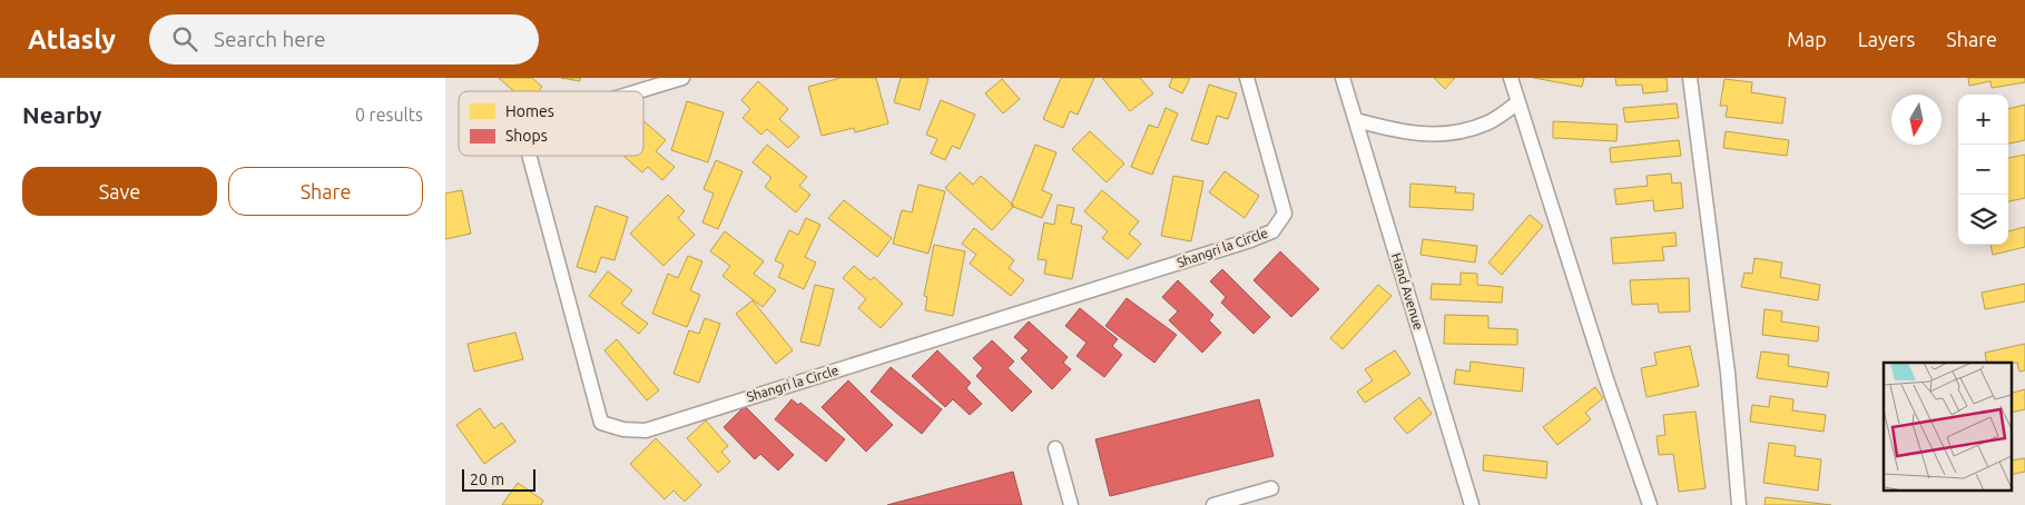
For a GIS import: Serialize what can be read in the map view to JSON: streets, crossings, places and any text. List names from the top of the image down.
{
  "streets": {
    "lane": ["Shangri la Circle", "Hand Avenue"]
  },
  "legend": ["Homes", "Shops"],
  "scale_bar": "20 m",
  "north": "bottom",
  "page": {
    "header": "Atlasly",
    "search": "Search here",
    "nav": ["Map", "Layers", "Share"],
    "heading": ["Nearby", "0 results"],
    "map_buttons": ["+", "−"],
    "buttons": ["Save", "Share"],
    "scale": "20 m"
  }
}
